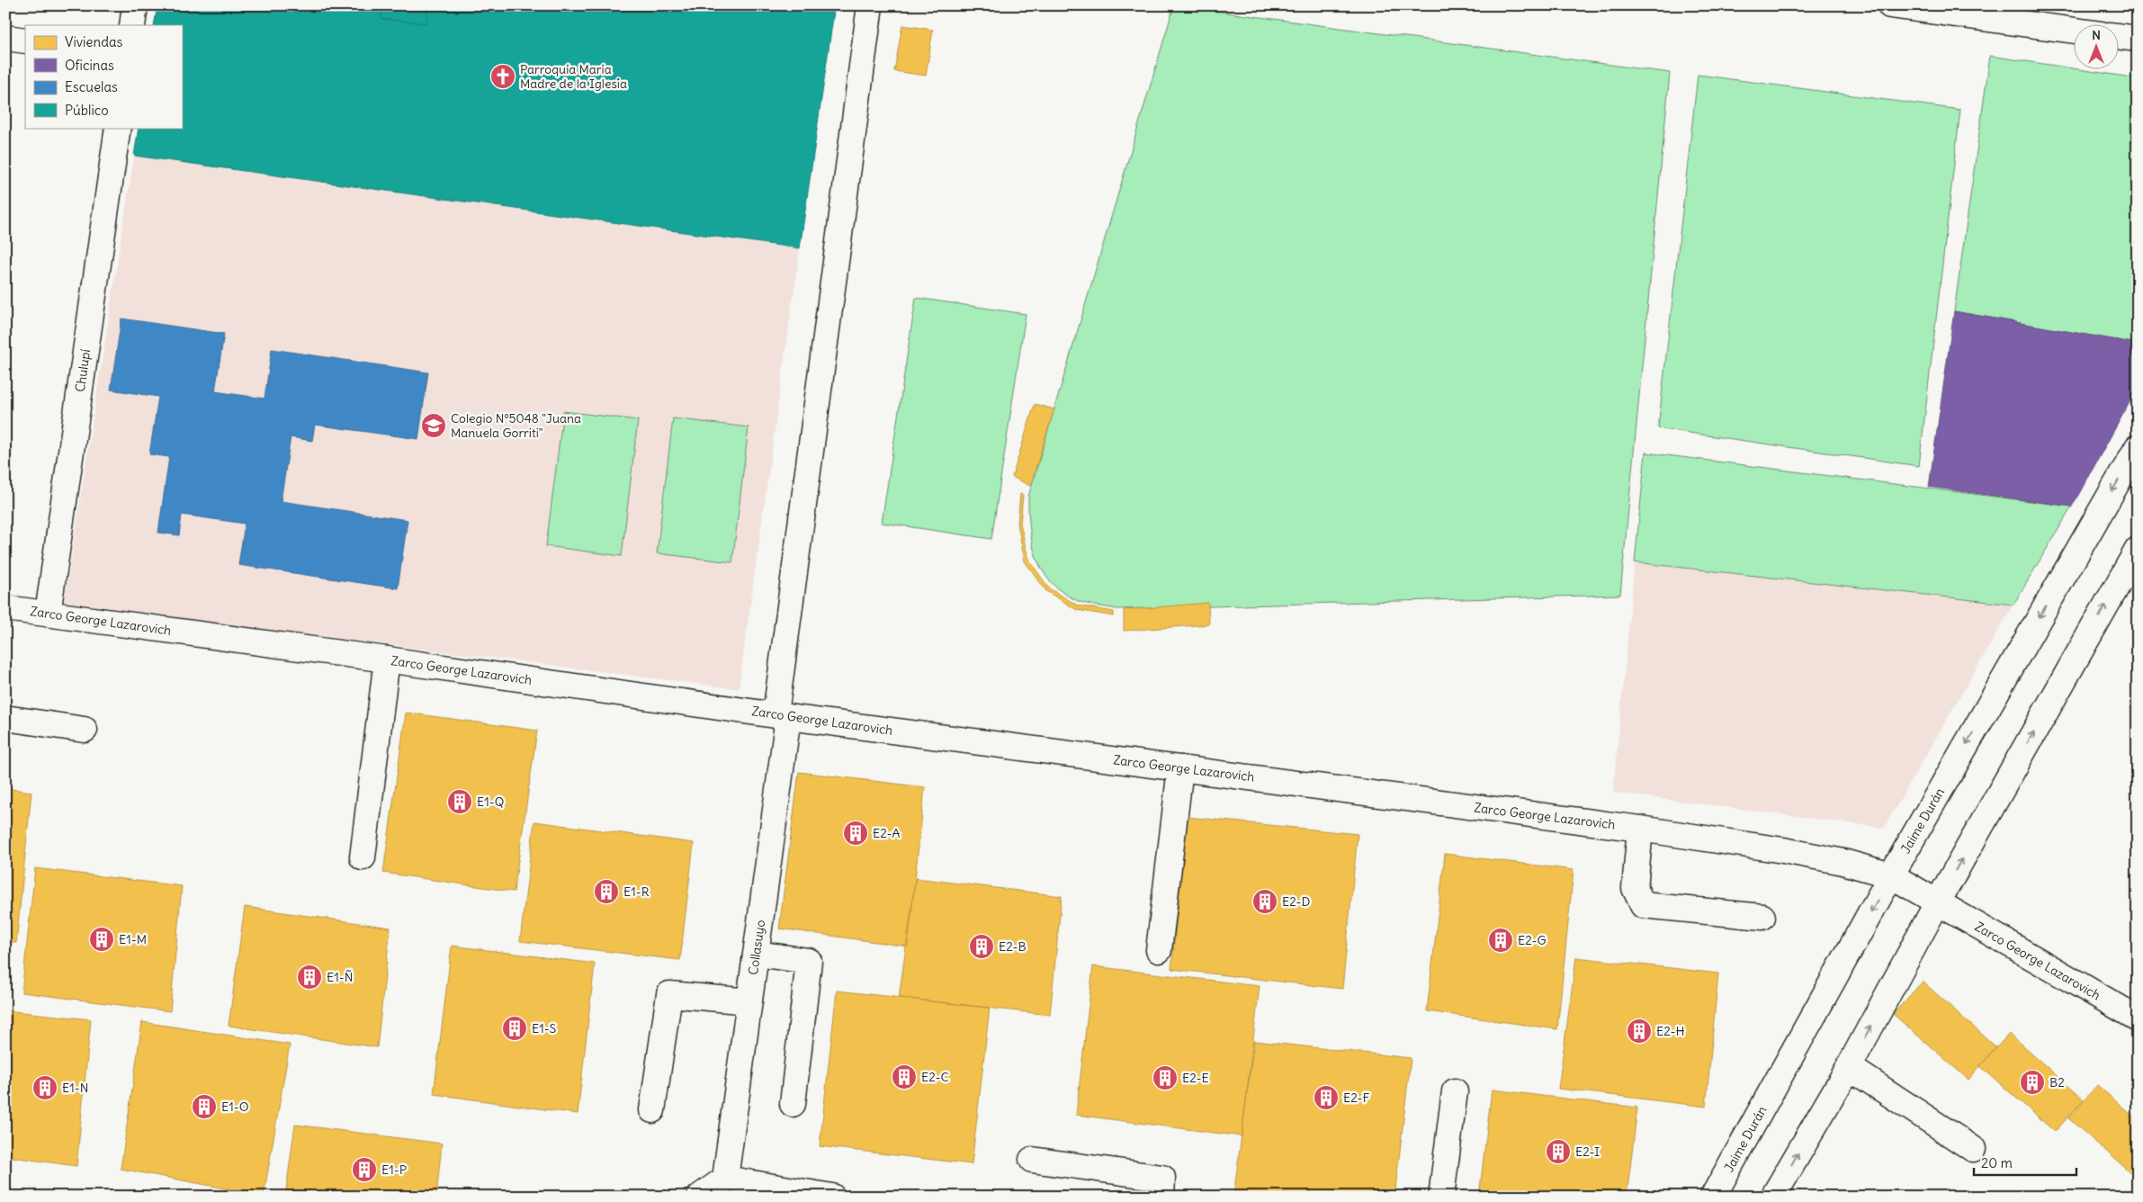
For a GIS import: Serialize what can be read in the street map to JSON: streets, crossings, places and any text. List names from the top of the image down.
{
  "streets": {
    "street": [
      "Chulupí",
      "Zarco George Lazarovich",
      "Jaime Durán",
      "Collasuyo"
    ]
  },
  "crossings": [
    ["Chulupí", "Zarco George Lazarovich"],
    ["Zarco George Lazarovich", "Jaime Durán"],
    ["Zarco George Lazarovich", "Collasuyo"]
  ],
  "places": {
    "church": ["Parroquía María Madre de la Iglesia"],
    "school or university": ["Colegio Nº5048 \"Juana Manuela Gorriti\""],
    "building": [
      "E1-Q",
      "E2-A",
      "E1-R",
      "E2-D",
      "E1-M",
      "E2-G",
      "E2-B",
      "E1-Ñ",
      "E1-S",
      "E2-H",
      "E2-C",
      "E2-E",
      "B2",
      "E1-N",
      "E2-F",
      "E1-O",
      "E2-I",
      "E1-P"
    ]
  },
  "legend": [
    "Viviendas",
    "Oficinas",
    "Escuelas",
    "Público"
  ],
  "scale_bar": "20 m",
  "north": "top"
}
